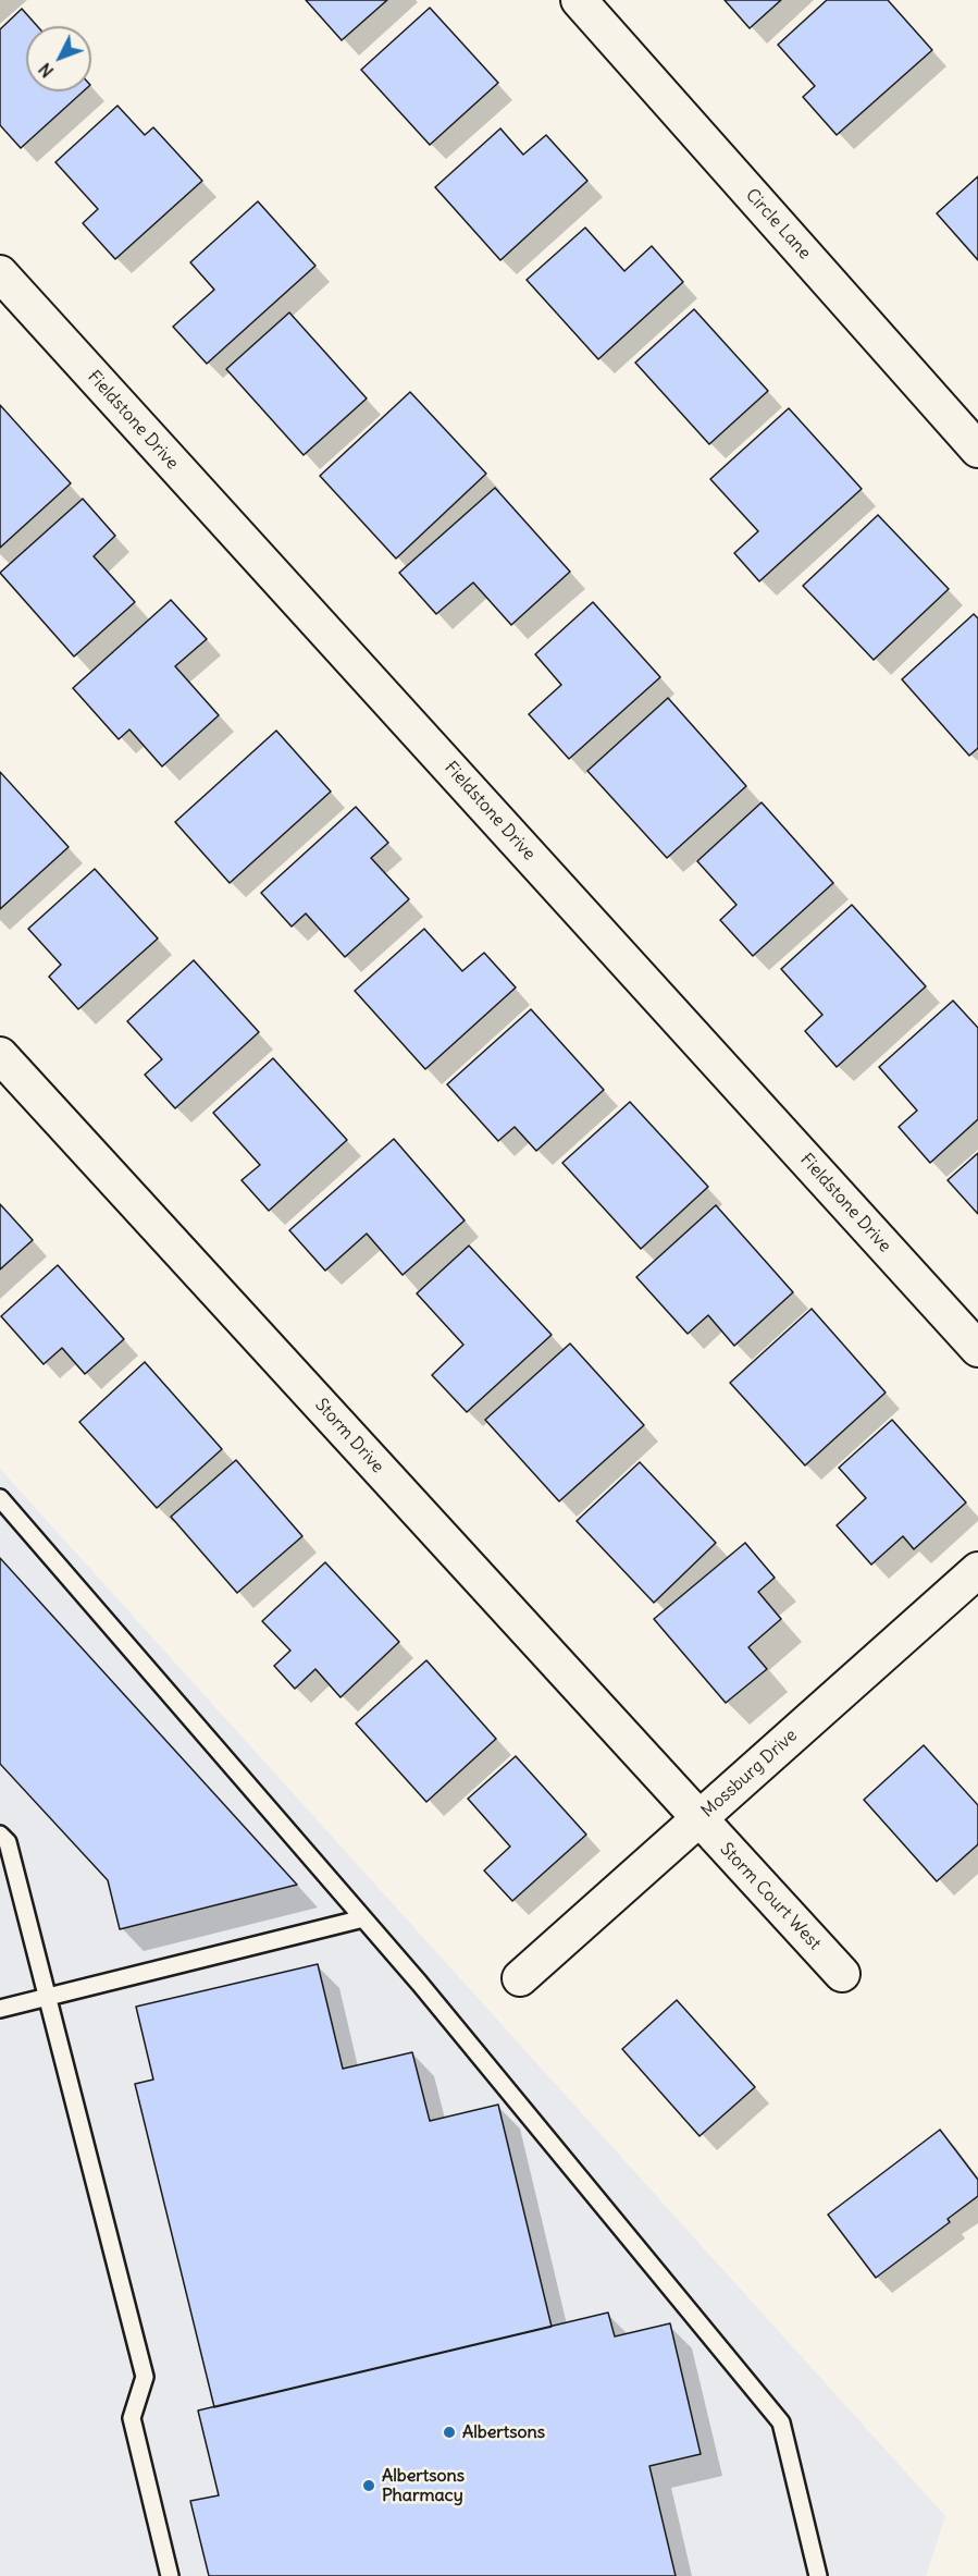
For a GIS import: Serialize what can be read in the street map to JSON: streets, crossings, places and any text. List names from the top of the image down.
{
  "streets": {
    "street": [
      "Circle Lane",
      "Fieldstone Drive",
      "Storm Drive",
      "Mossburg Drive",
      "Storm Court West"
    ]
  },
  "crossings": [
    ["Storm Drive", "Mossburg Drive"],
    ["Storm Drive", "Storm Court West"],
    ["Mossburg Drive", "Storm Court West"]
  ],
  "places": ["Albertsons", "Albertsons Pharmacy"],
  "north": "bottom left"
}
